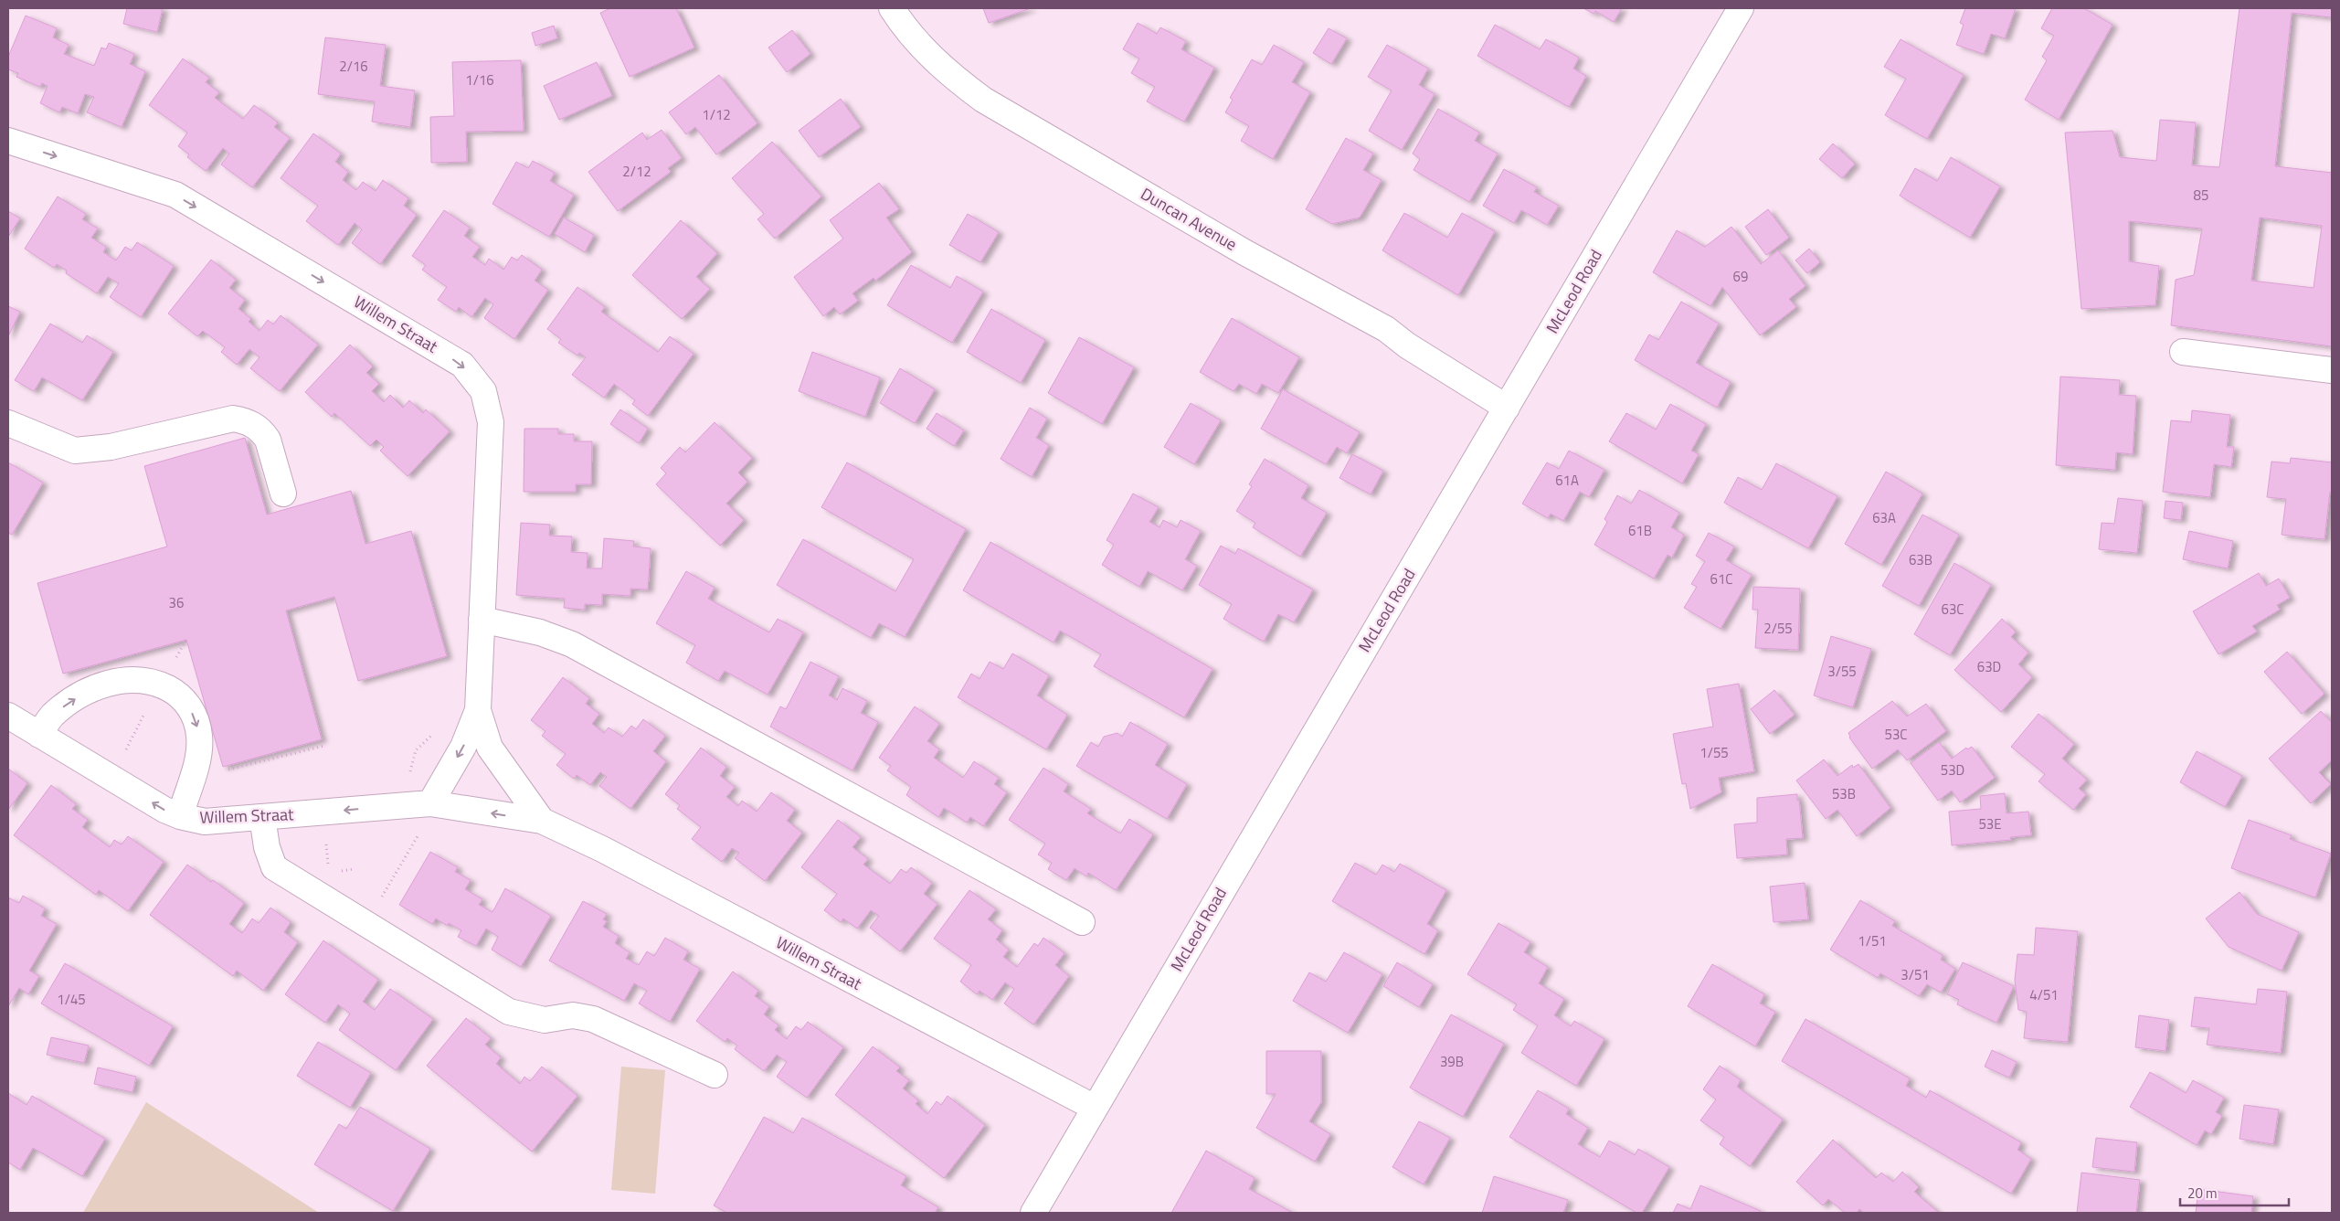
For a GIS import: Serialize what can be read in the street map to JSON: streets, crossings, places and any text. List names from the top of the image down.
{
  "streets": {
    "street": ["Duncan Avenue", "McLeod Road", "Willem Straat"]
  },
  "crossings": [
    ["Duncan Avenue", "McLeod Road"],
    ["McLeod Road", "Willem Straat"]
  ],
  "house_numbers": [
    "2/16",
    "1/16",
    "1/12",
    "2/12",
    "85",
    "69",
    "61A",
    "63A",
    "61B",
    "63B",
    "61C",
    "36",
    "63C",
    "2/55",
    "63D",
    "3/55",
    "53C",
    "1/55",
    "53D",
    "53B",
    "53E",
    "1/51",
    "3/51",
    "4/51",
    "1/45",
    "39B"
  ],
  "scale_bar": "20 m"
}
